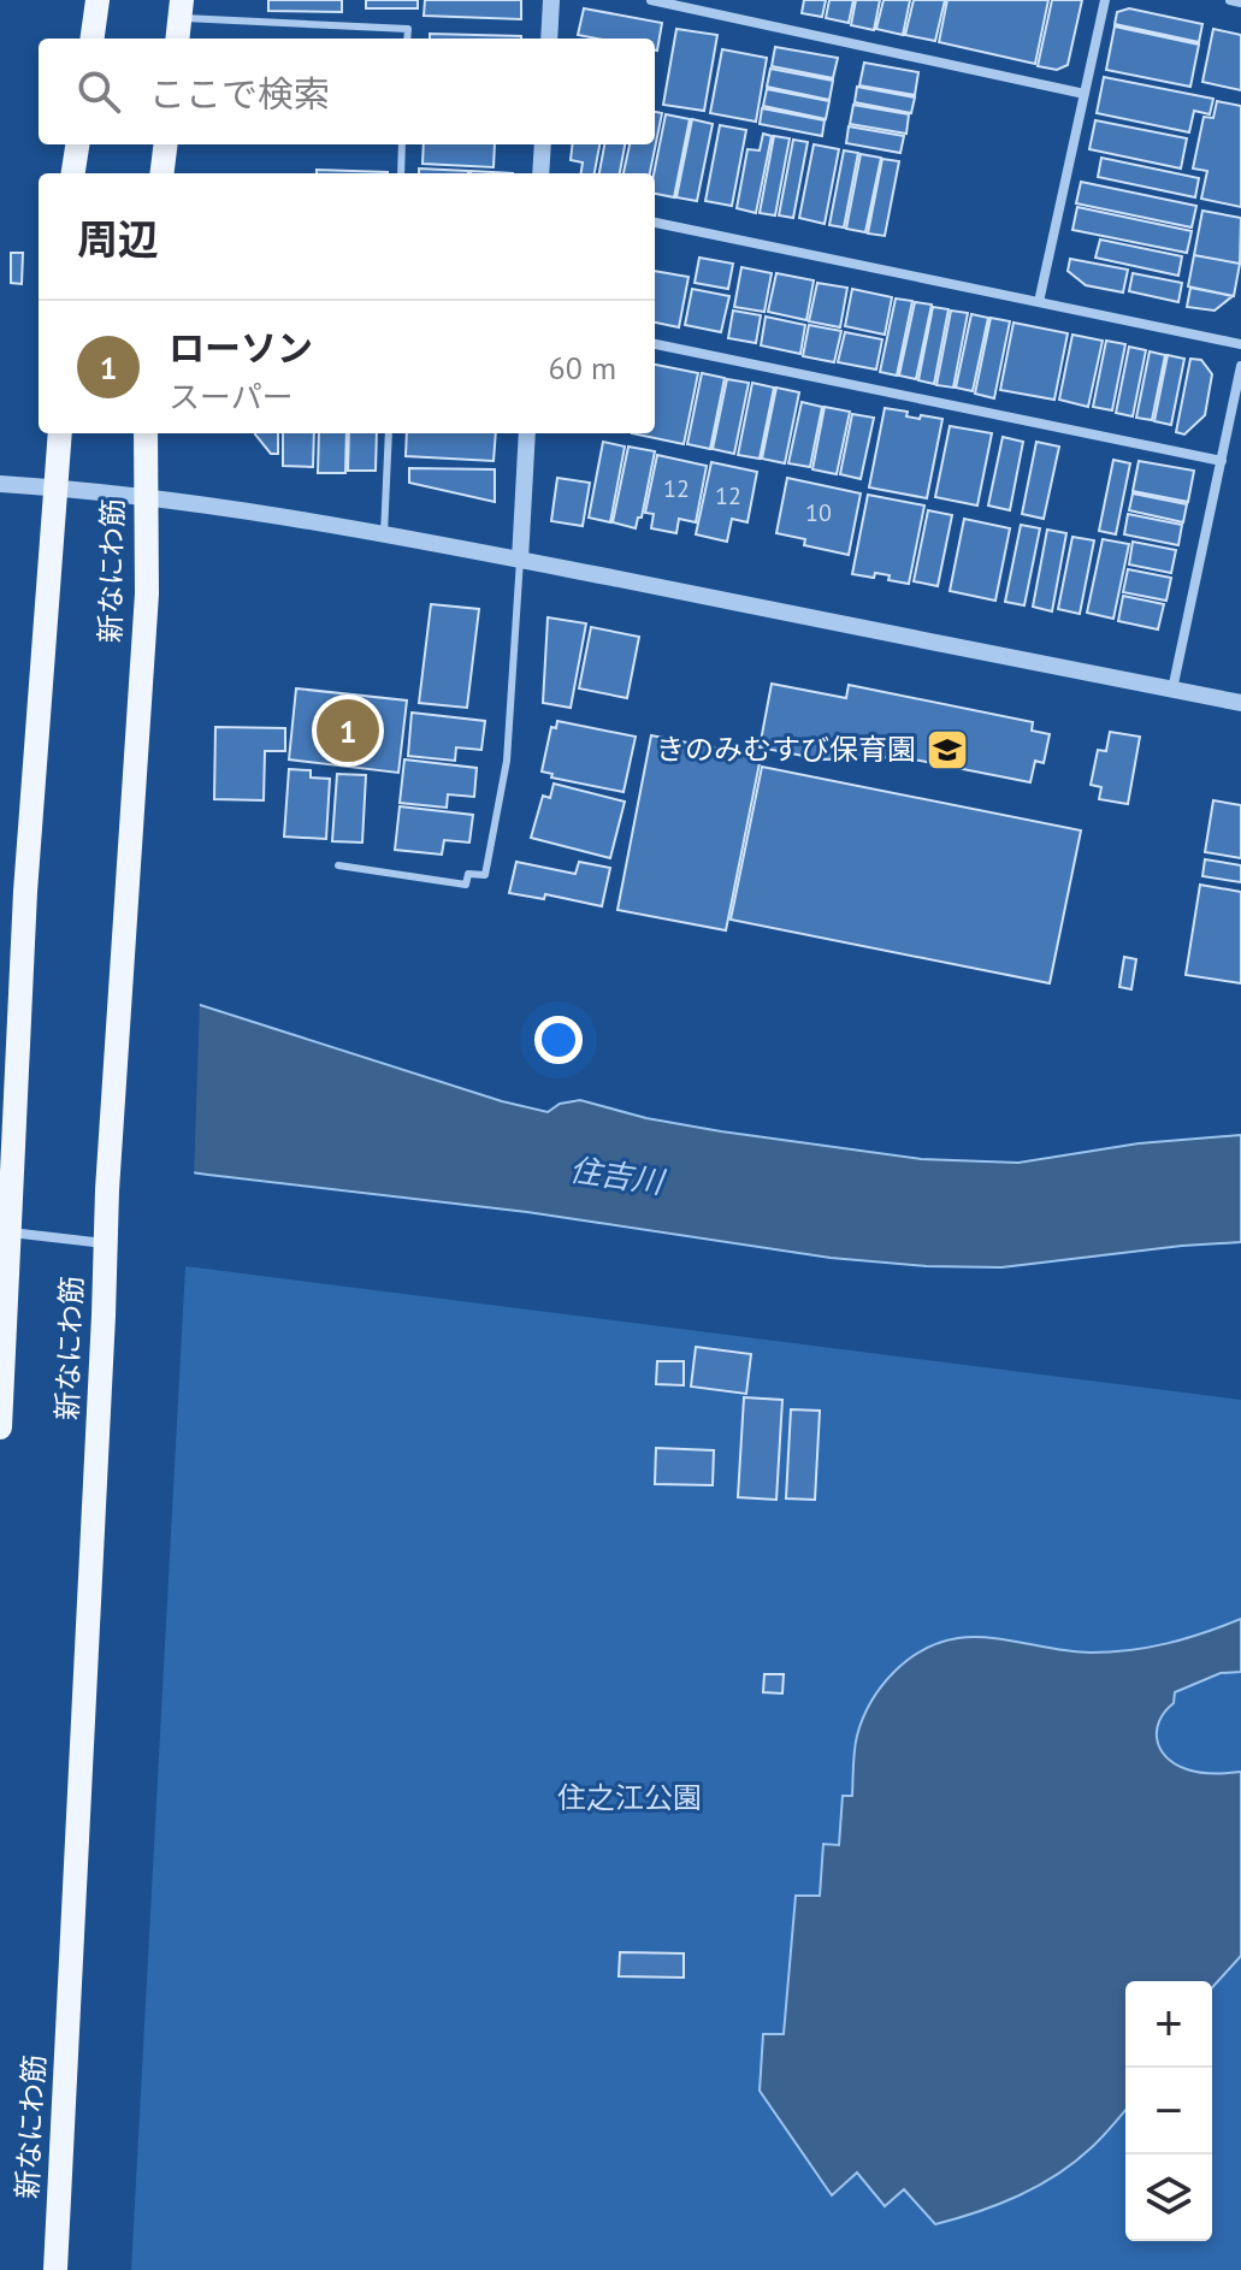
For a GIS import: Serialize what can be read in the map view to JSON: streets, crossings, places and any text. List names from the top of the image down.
{
  "streets": {
    "main road": ["新なにわ筋"]
  },
  "water": ["住吉川"],
  "parks": ["住之江公園"],
  "places": {
    "school or university": ["きのみむすび保育園"]
  },
  "house_numbers": ["12", "12", "10"],
  "page": {
    "search": "ここで検索",
    "heading": "周辺",
    "list": [
      {
        "mark": "1",
        "name": "ローソン",
        "note": "スーパー",
        "value": "60 m"
      }
    ],
    "pins": "1",
    "map_buttons": ["+", "−"]
  }
}
